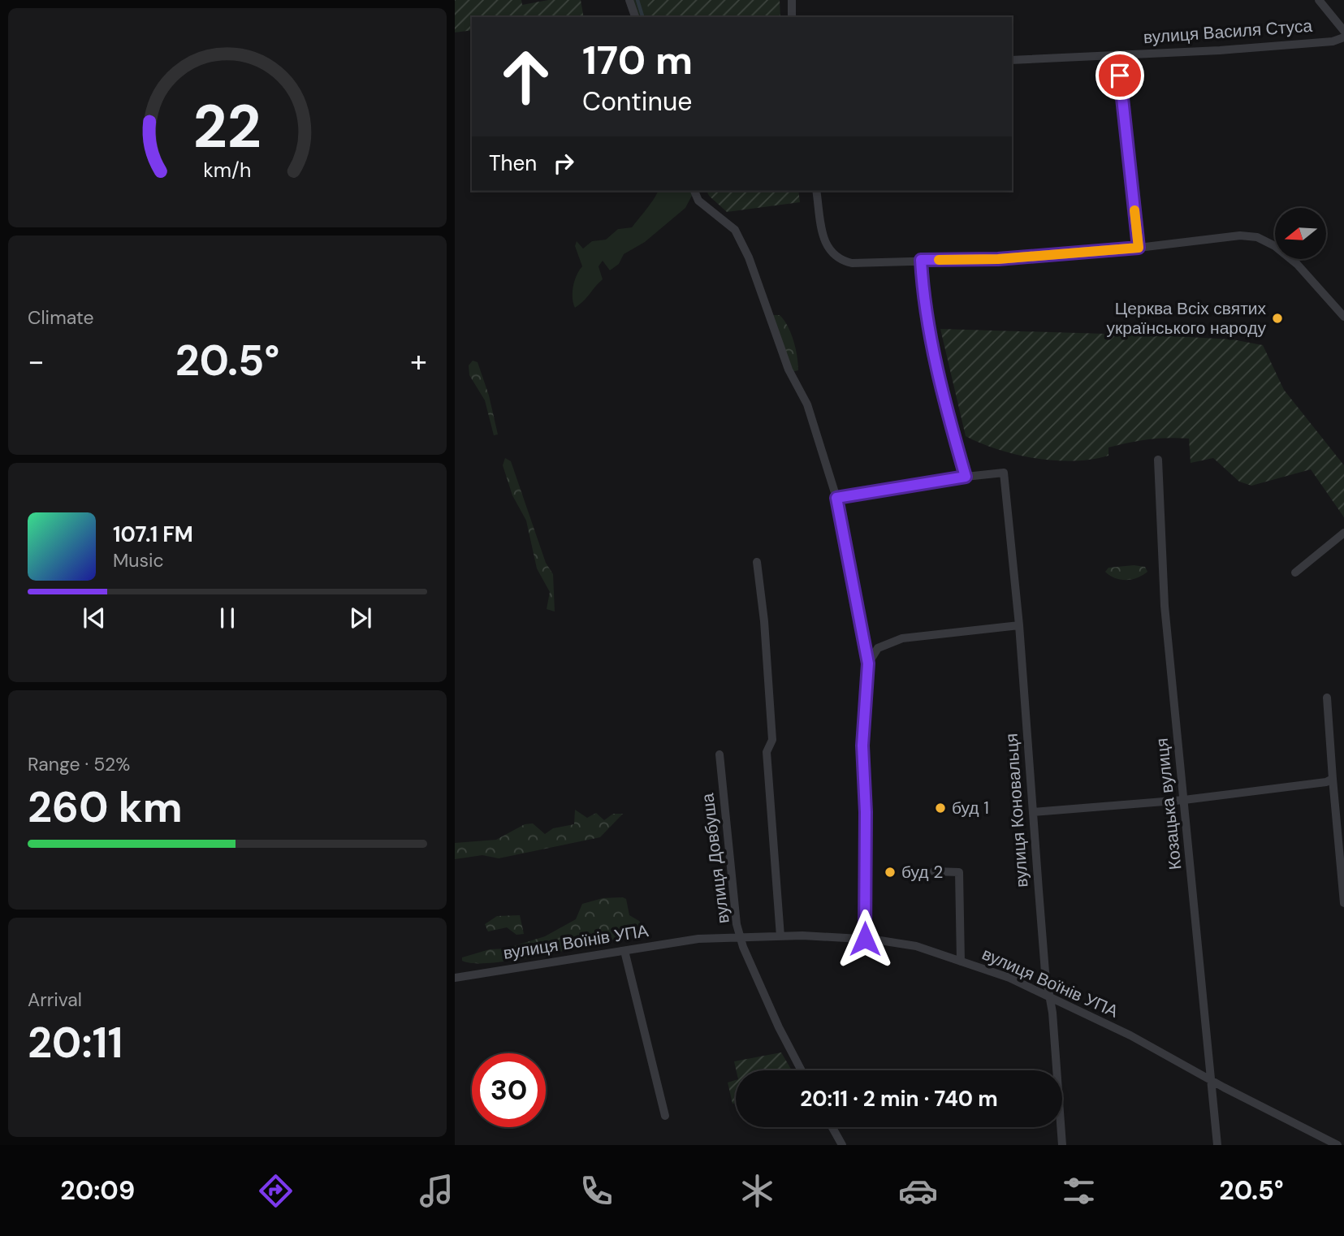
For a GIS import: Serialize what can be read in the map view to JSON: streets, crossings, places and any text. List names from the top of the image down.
{
  "streets": {
    "street": [
      "вулиця Василя Стуса",
      "Козацька вулиця",
      "вулиця Коновальця",
      "вулиця Довбуша",
      "вулиця Воїнів УПА"
    ]
  },
  "crossings": [
    ["Козацька вулиця", "вулиця Воїнів УПА"],
    ["вулиця Коновальця", "вулиця Воїнів УПА"],
    ["вулиця Довбуша", "вулиця Воїнів УПА"]
  ],
  "places": ["Церква Всіх святих українського народу", "буд 1", "буд 2"],
  "north": "left",
  "page": {
    "turn": ["170 m", "Continue"],
    "then": "Then",
    "tile": [
      "Climate",
      ["Range · 52%", "260 km"],
      ["Arrival", "20:11"]
    ],
    "heat": ["−", "20.5°", "+"],
    "song": ["107.1 FM", "Music"],
    "limit": "30",
    "trip": "20:11 · 2 min · 740 m",
    "tabs": ["20:09", "20.5°"],
    "gauge": ["22", "km/h"]
  }
}
